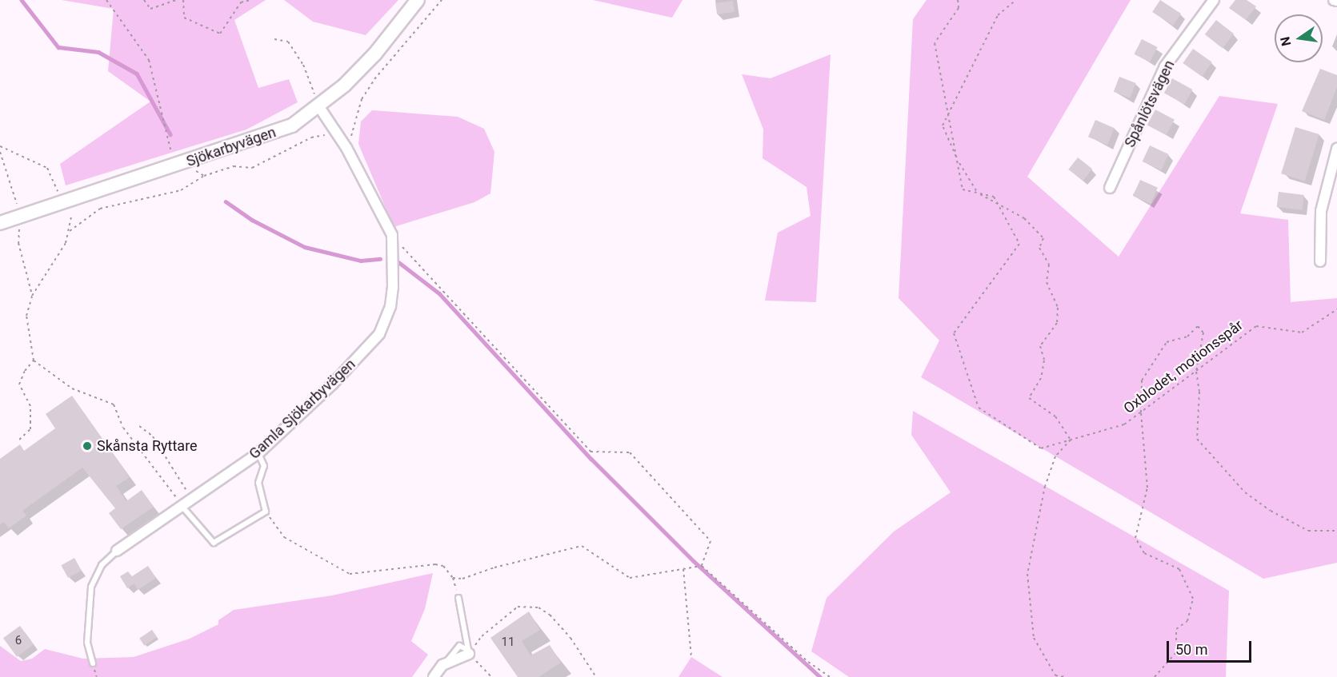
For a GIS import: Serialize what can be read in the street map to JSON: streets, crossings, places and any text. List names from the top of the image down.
{
  "streets": {
    "street": ["Spånlötsvägen", "Sjökarbyvägen", "Gamla Sjökarbyvägen"],
    "path": ["Oxblodet, motionsspår"]
  },
  "crossings": [
    ["Sjökarbyvägen", "Gamla Sjökarbyvägen"]
  ],
  "places": ["Skånsta Ryttare"],
  "house_numbers": ["6", "11"],
  "scale_bar": "50 m",
  "north": "left"
}
